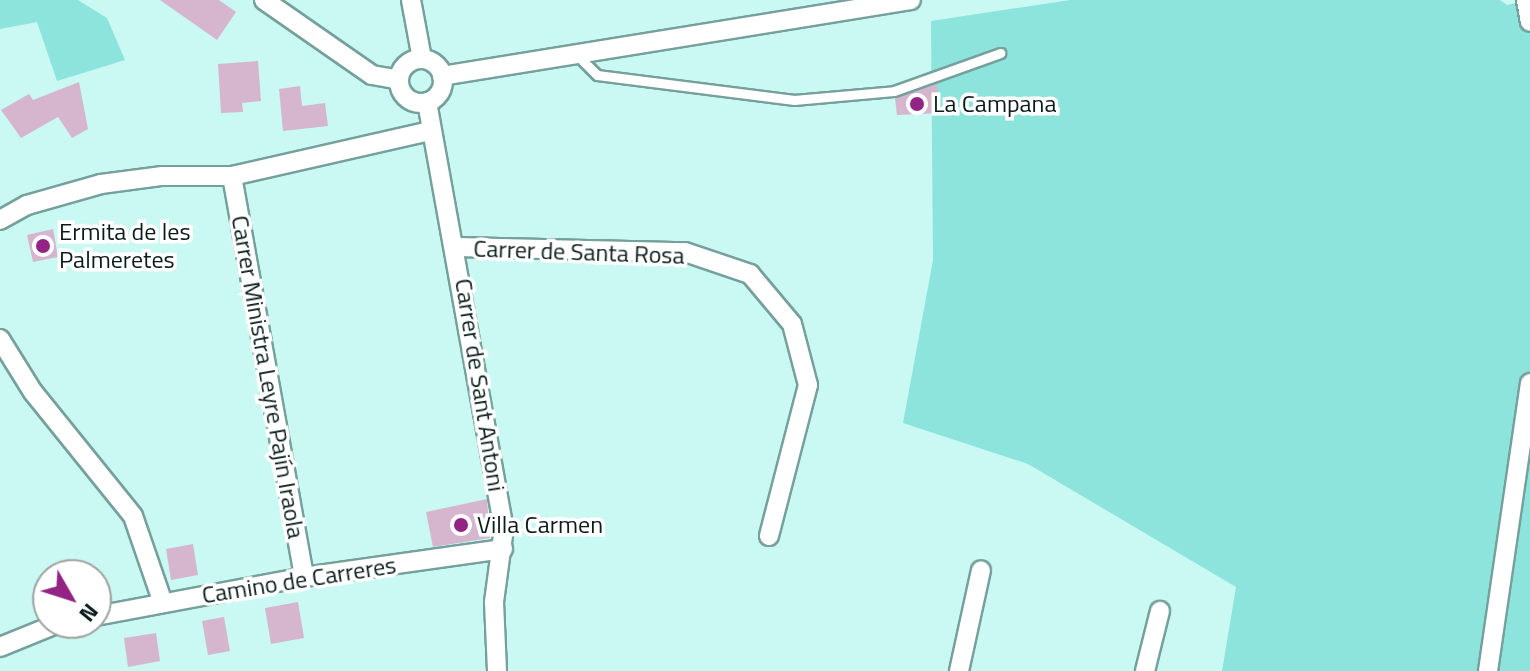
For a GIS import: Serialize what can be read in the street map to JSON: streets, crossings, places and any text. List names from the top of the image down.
{
  "streets": {
    "street": [
      "Carrer de Santa Rosa",
      "Carrer Ministra Leyre Pajín Iraola",
      "Carrer de Sant Antoni",
      "Camino de Carreres"
    ]
  },
  "crossings": [
    ["Carrer de Santa Rosa", "Carrer de Sant Antoni"],
    ["Carrer Ministra Leyre Pajín Iraola", "Camino de Carreres"],
    ["Carrer de Sant Antoni", "Camino de Carreres"]
  ],
  "places": ["La Campana", "Ermita de les Palmeretes", "Villa Carmen"],
  "north": "bottom right"
}
